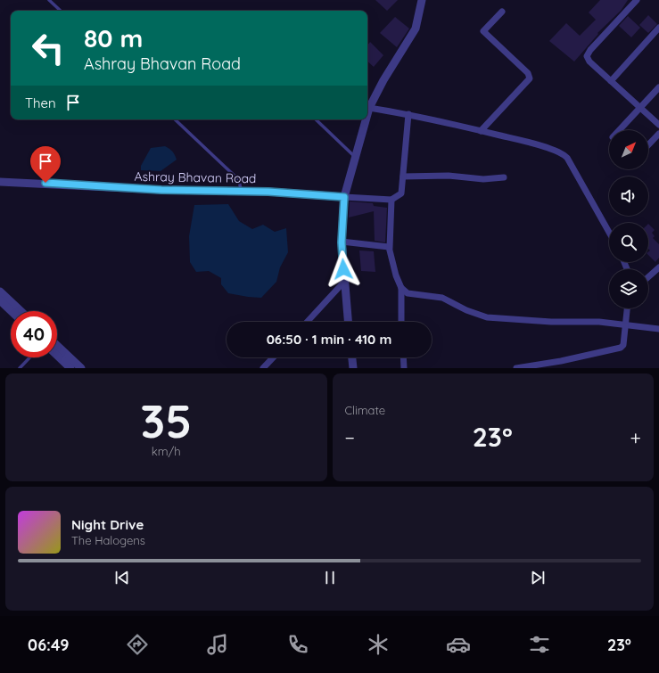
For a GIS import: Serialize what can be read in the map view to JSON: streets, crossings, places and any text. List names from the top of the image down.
{
  "streets": {
    "street": ["Ashray Bhavan Road"]
  },
  "north": "top right",
  "page": {
    "turn": ["80 m", "Ashray Bhavan Road"],
    "then": "Then",
    "limit": "40",
    "trip": "06:50 · 1 min · 410 m",
    "tile": [
      ["35", "km/h"],
      "Climate"
    ],
    "heat": ["−", "23°", "+"],
    "song": ["Night Drive", "The Halogens"],
    "tabs": ["06:49", "23°"]
  }
}
